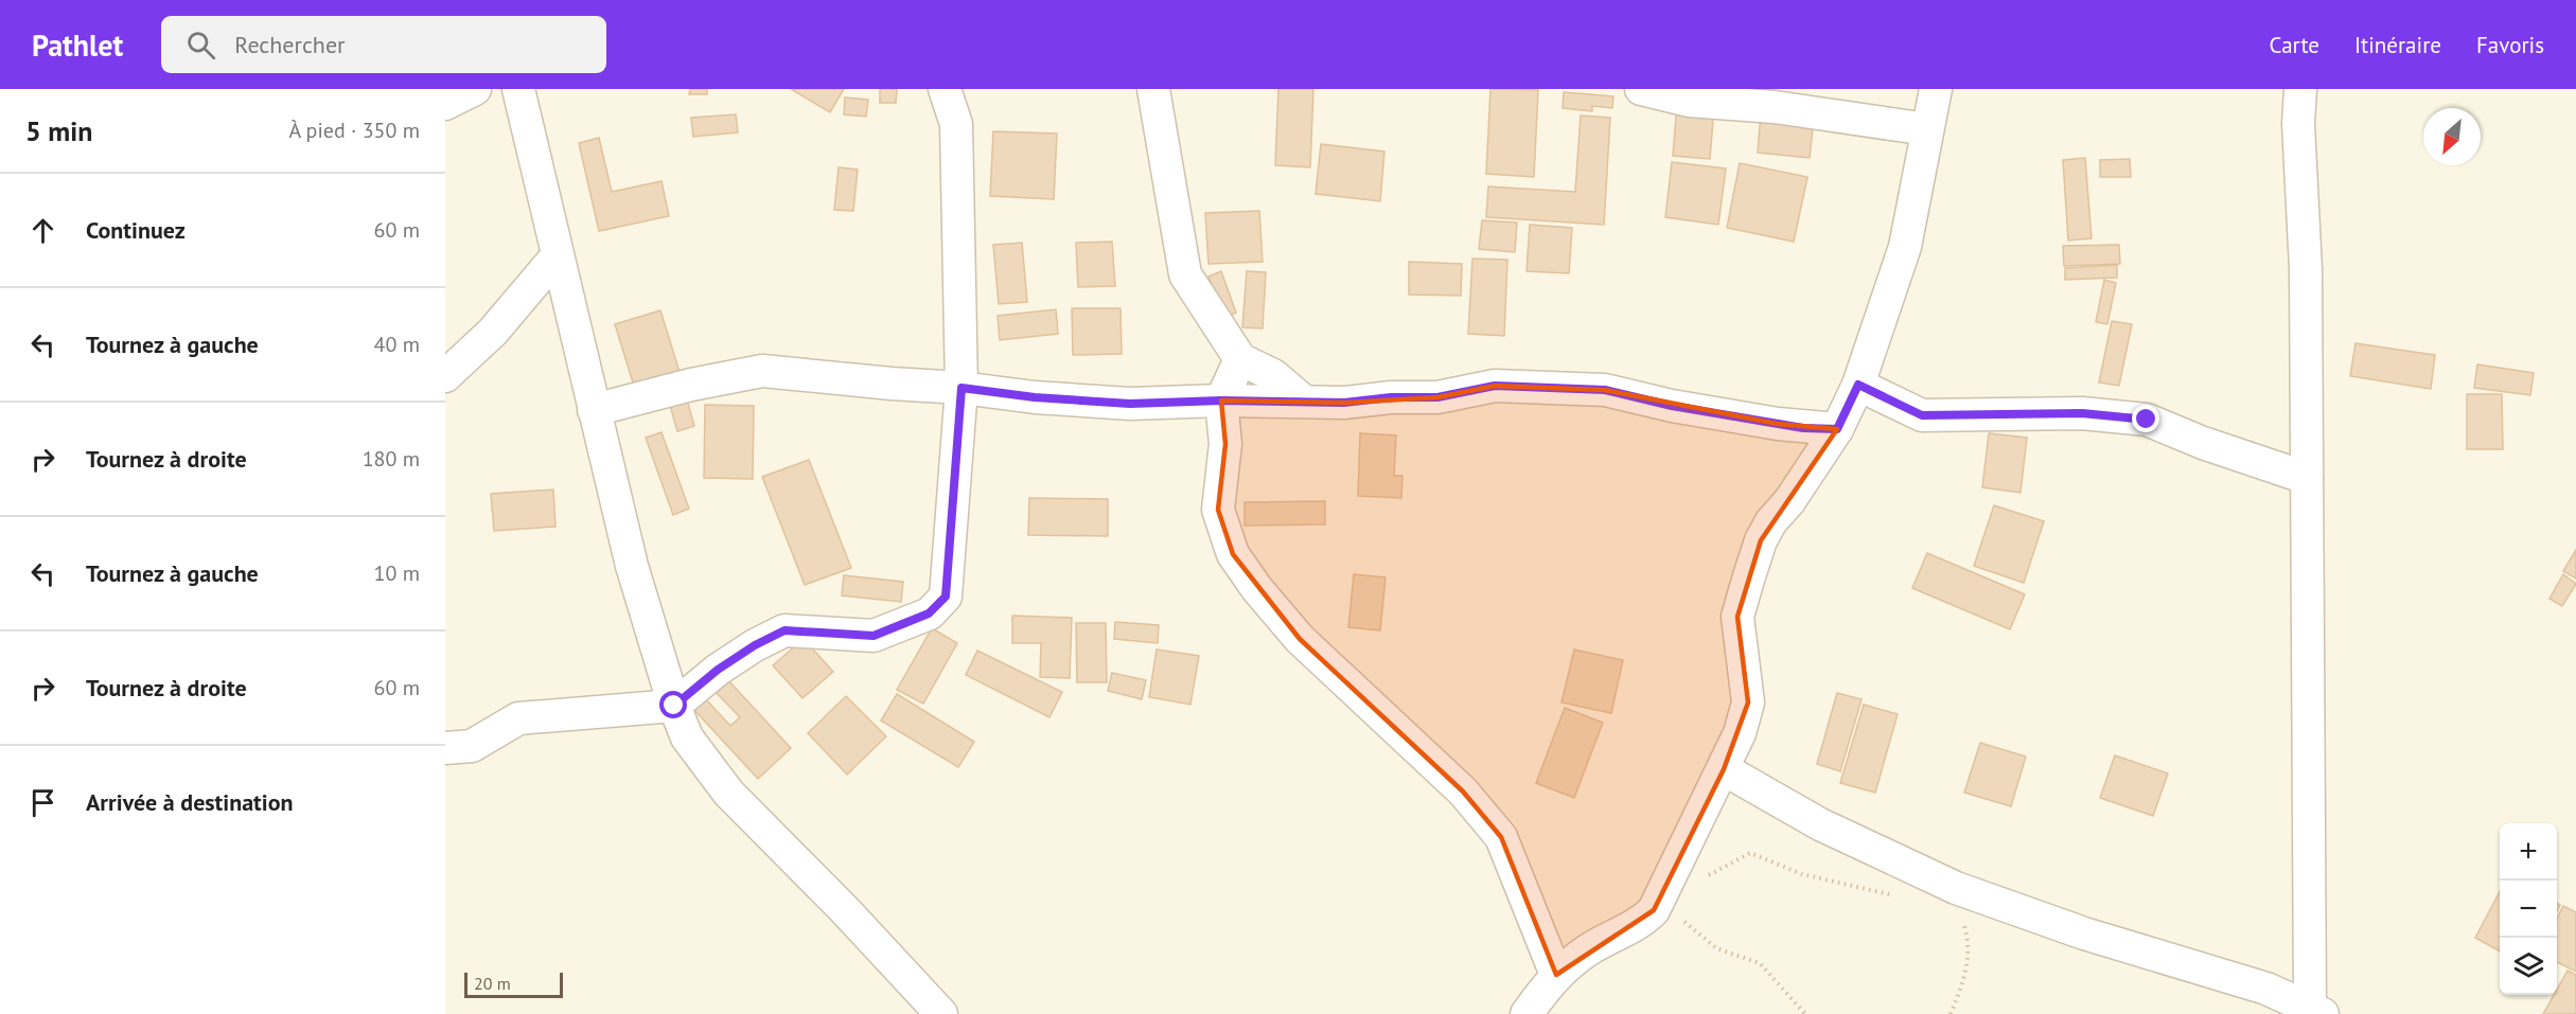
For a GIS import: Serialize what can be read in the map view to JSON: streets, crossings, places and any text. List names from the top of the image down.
{
  "scale_bar": "20 m",
  "north": "bottom left",
  "page": {
    "header": "Pathlet",
    "search": "Rechercher",
    "nav": ["Carte", "Itinéraire", "Favoris"],
    "heading": ["5 min", "À pied · 350 m"],
    "list": [
      ["Continuez", "60 m"],
      ["Tournez à gauche", "40 m"],
      ["Tournez à droite", "180 m"],
      ["Tournez à gauche", "10 m"],
      ["Tournez à droite", "60 m"],
      "Arrivée à destination"
    ],
    "map_buttons": ["+", "−"],
    "scale": "20 m"
  }
}
